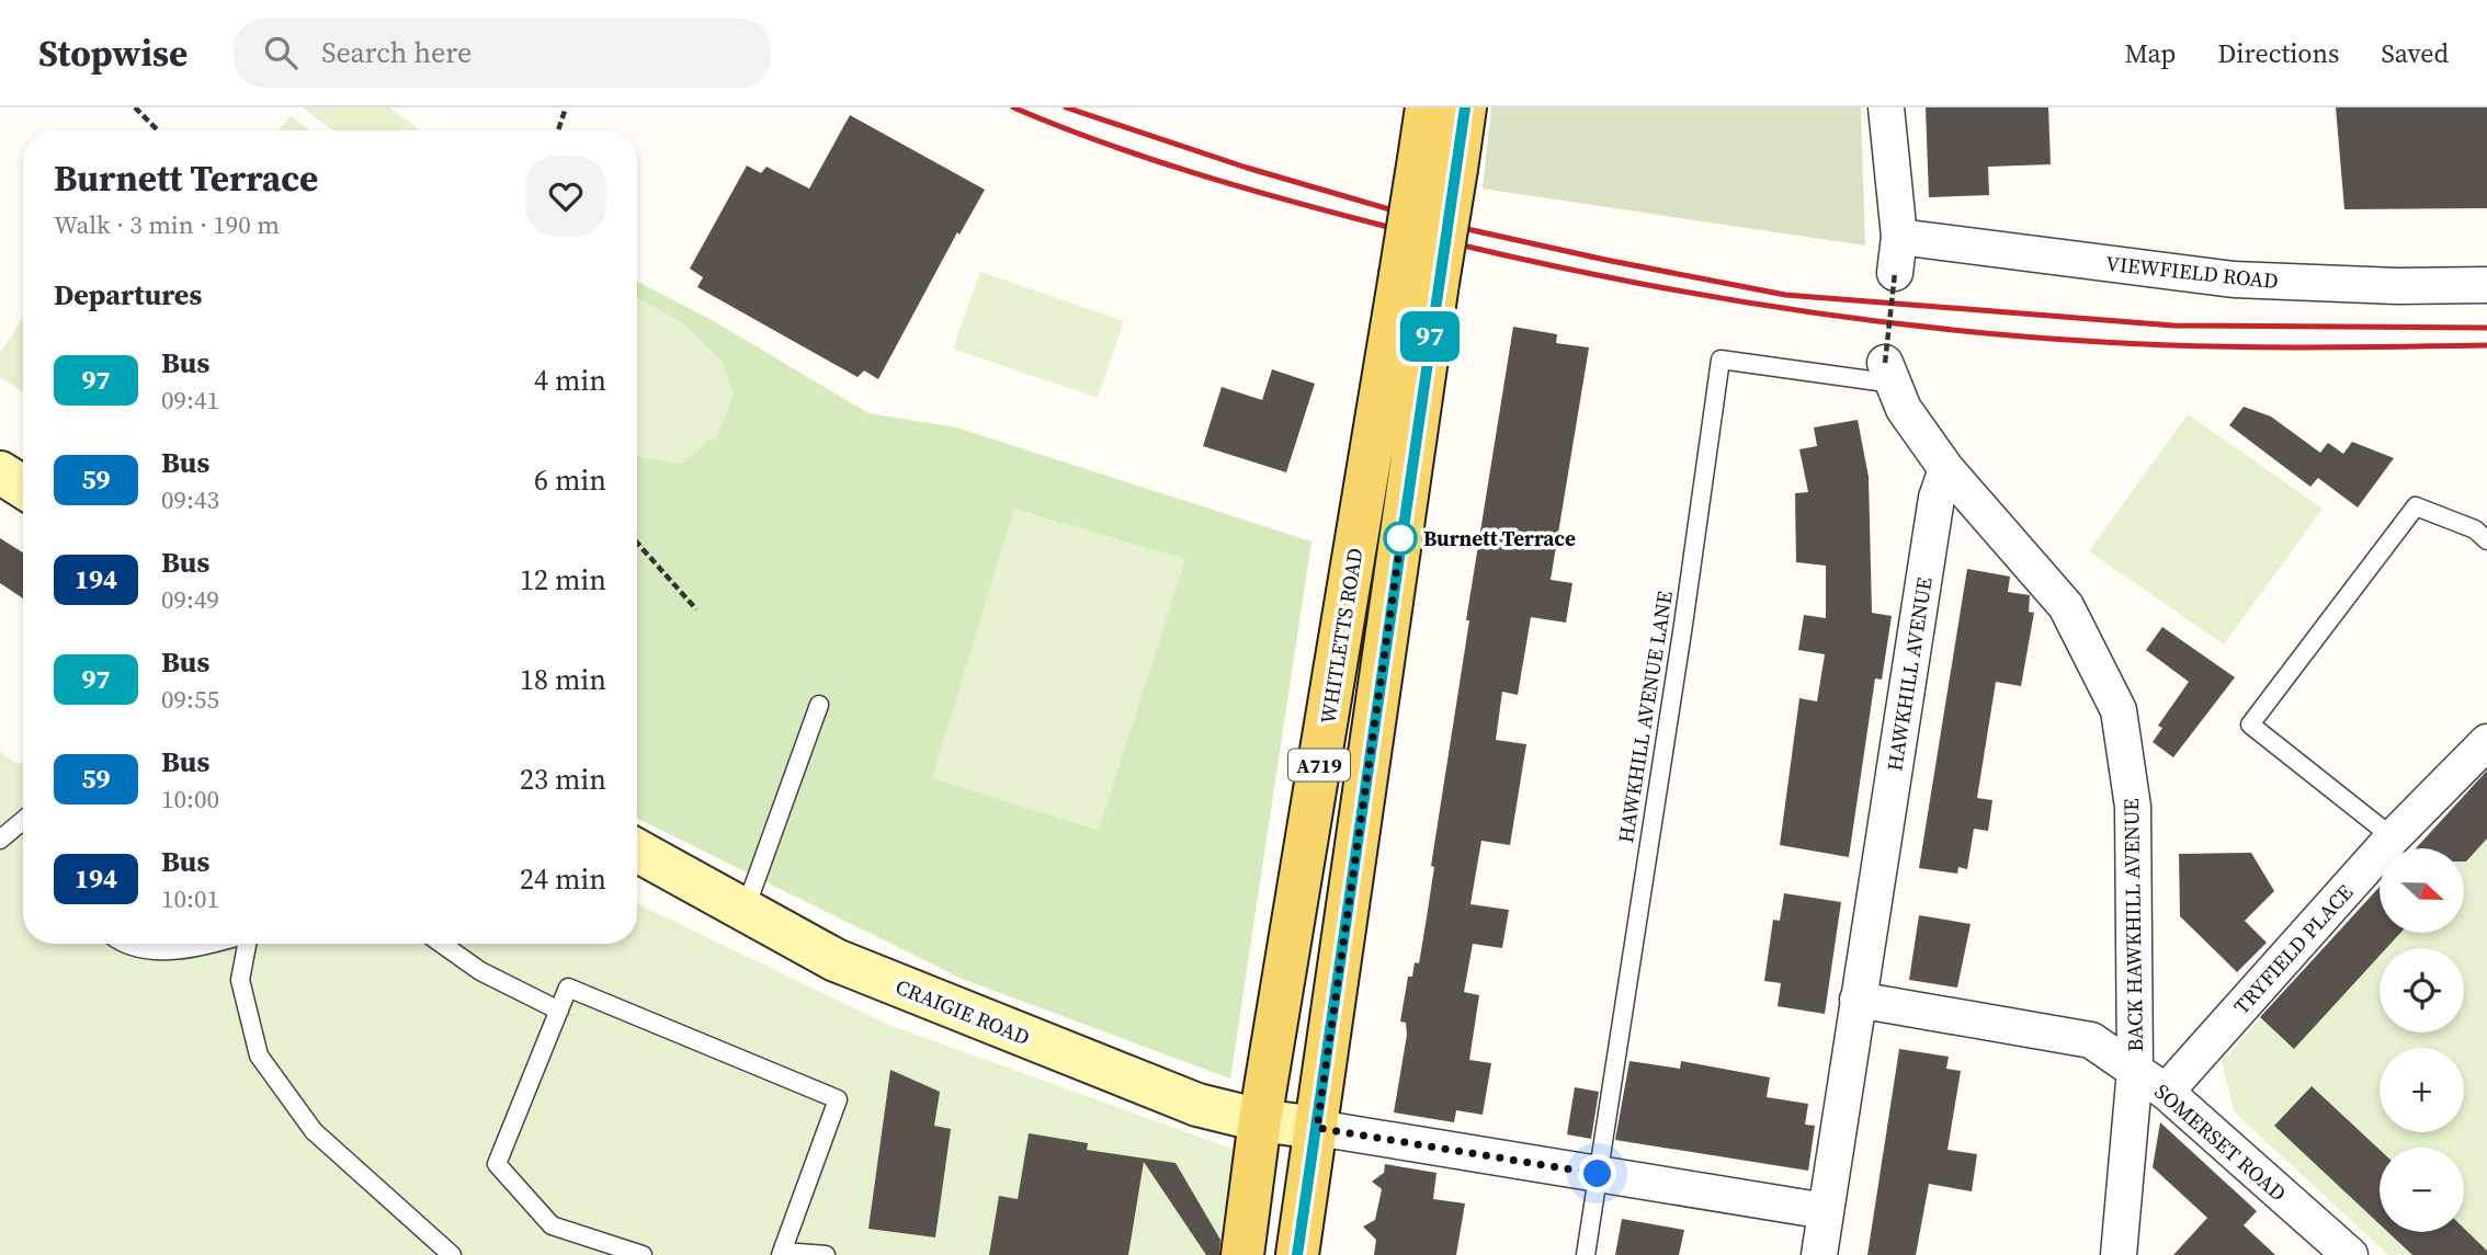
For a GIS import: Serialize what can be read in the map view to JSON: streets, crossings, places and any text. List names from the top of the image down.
{
  "streets": {
    "main road": ["WHITLETTS ROAD", "A719", "CRAIGIE ROAD"],
    "street": [
      "VIEWFIELD ROAD",
      "HAWKHILL AVENUE",
      "BACK HAWKHILL AVENUE",
      "TRYFIELD PLACE",
      "SOMERSET ROAD"
    ],
    "lane": ["HAWKHILL AVENUE LANE"]
  },
  "crossings": [
    ["WHITLETTS ROAD", "CRAIGIE ROAD"],
    ["HAWKHILL AVENUE", "BACK HAWKHILL AVENUE"],
    ["HAWKHILL AVENUE", "SOMERSET ROAD"],
    ["BACK HAWKHILL AVENUE", "SOMERSET ROAD"],
    ["TRYFIELD PLACE", "SOMERSET ROAD"]
  ],
  "places": ["Burnett Terrace"],
  "lines": ["bus line 97"],
  "north": "right",
  "page": {
    "header": "Stopwise",
    "search": "Search here",
    "nav": ["Map", "Directions", "Saved"],
    "on_map": "97",
    "heading": [
      ["Burnett Terrace", "Walk · 3 min · 190 m"],
      "Departures"
    ],
    "list": [
      {
        "mark": "97",
        "name": "Bus",
        "note": "09:41",
        "value": "4 min"
      },
      {
        "mark": "59",
        "name": "Bus",
        "note": "09:43",
        "value": "6 min"
      },
      {
        "mark": "194",
        "name": "Bus",
        "note": "09:49",
        "value": "12 min"
      },
      {
        "mark": "97",
        "name": "Bus",
        "note": "09:55",
        "value": "18 min"
      },
      {
        "mark": "59",
        "name": "Bus",
        "note": "10:00",
        "value": "23 min"
      },
      {
        "mark": "194",
        "name": "Bus",
        "note": "10:01",
        "value": "24 min"
      }
    ],
    "map_buttons": ["+", "−"]
  }
}
